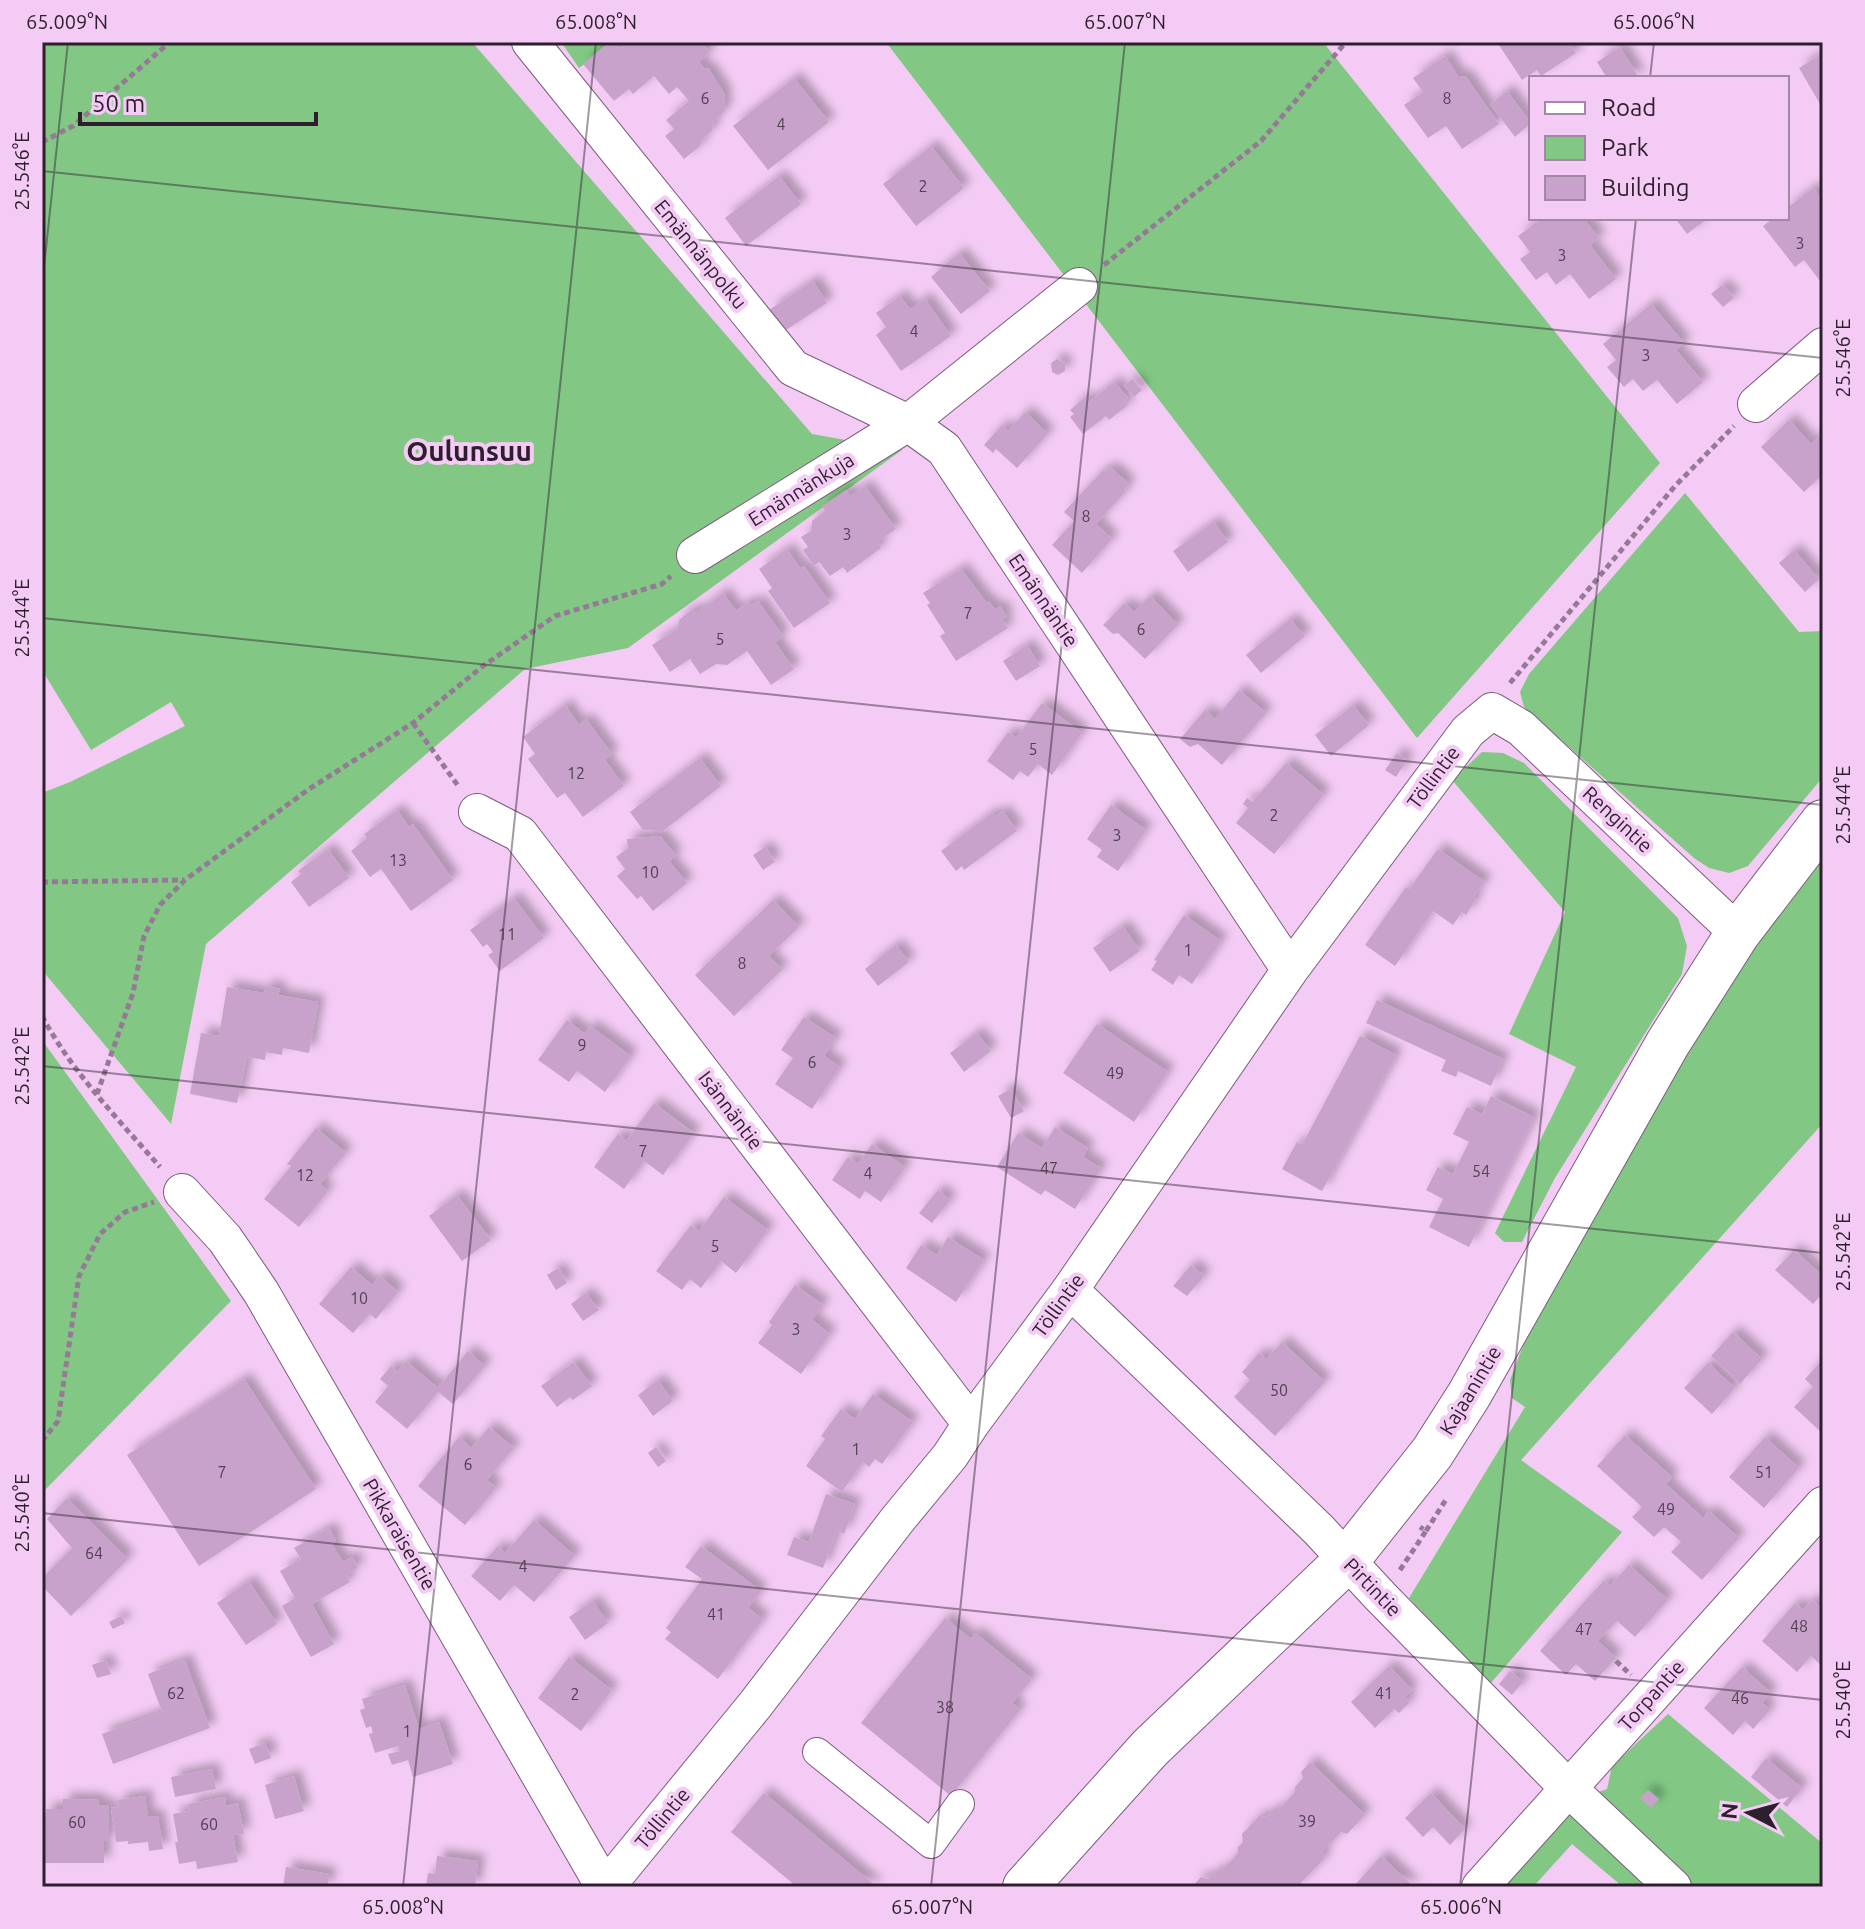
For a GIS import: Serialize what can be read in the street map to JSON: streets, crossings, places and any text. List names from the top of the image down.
{
  "streets": {
    "main road": ["Kajaanintie"],
    "street": [
      "Emännänpolku",
      "Emännänkuja",
      "Emännäntie",
      "Töllintie",
      "Rengintie",
      "Isännäntie",
      "Pikkaraisentie",
      "Pirtintie",
      "Torpantie"
    ]
  },
  "crossings": [
    ["Emännänpolku", "Emännänkuja"],
    ["Emännänpolku", "Emännäntie"],
    ["Emännänkuja", "Emännäntie"],
    ["Emännäntie", "Töllintie"],
    ["Töllintie", "Rengintie"],
    ["Töllintie", "Isännäntie"],
    ["Töllintie", "Pikkaraisentie"],
    ["Töllintie", "Pirtintie"],
    ["Rengintie", "Kajaanintie"],
    ["Kajaanintie", "Pirtintie"],
    ["Pirtintie", "Torpantie"]
  ],
  "districts": ["Oulunsuu"],
  "house_numbers": [
    "6",
    "8",
    "4",
    "2",
    "3",
    "3",
    "4",
    "3",
    "8",
    "3",
    "7",
    "6",
    "5",
    "5",
    "12",
    "2",
    "3",
    "13",
    "10",
    "11",
    "1",
    "8",
    "9",
    "6",
    "49",
    "7",
    "47",
    "54",
    "4",
    "12",
    "5",
    "10",
    "3",
    "50",
    "1",
    "6",
    "7",
    "51",
    "49",
    "64",
    "4",
    "41",
    "48",
    "47",
    "62",
    "41",
    "2",
    "46",
    "38",
    "1",
    "39",
    "60",
    "60"
  ],
  "legend": ["Road", "Park", "Building"],
  "scale_bar": "50 m",
  "north": "left",
  "coordinates": [
    "65.009°N",
    "65.008°N",
    "65.007°N",
    "65.006°N",
    "25.546°E",
    "25.544°E",
    "25.542°E",
    "25.540°E"
  ]
}
